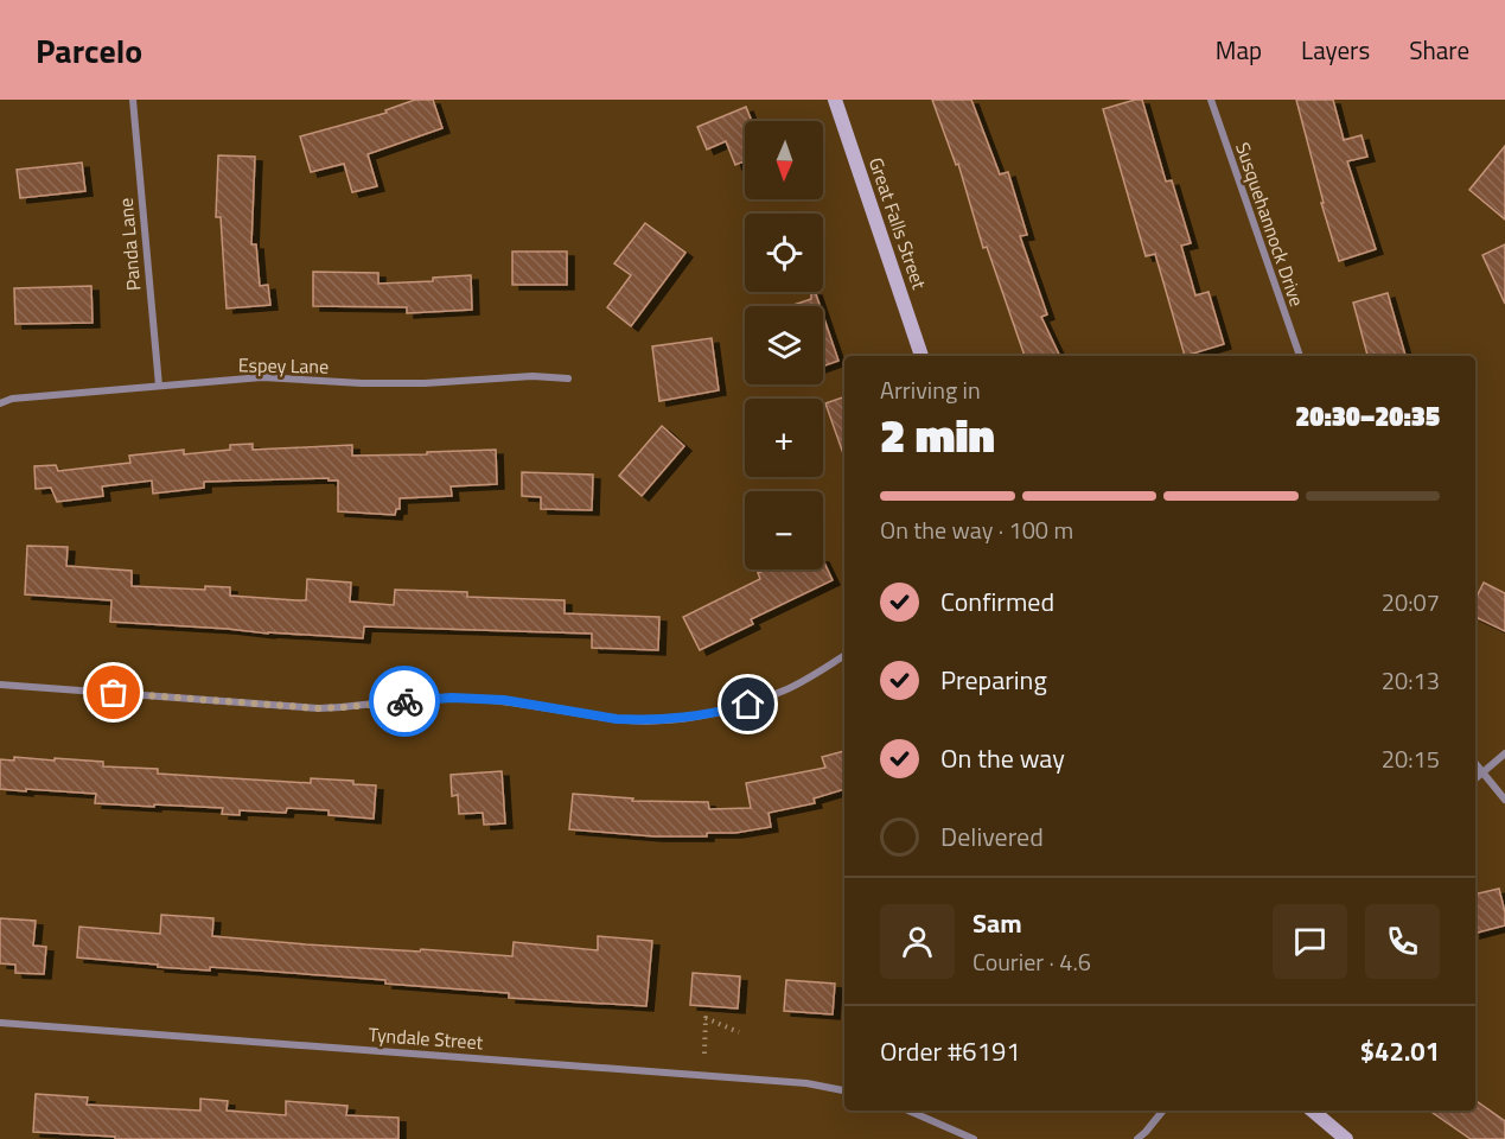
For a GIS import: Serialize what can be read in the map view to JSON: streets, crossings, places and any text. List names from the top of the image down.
{
  "streets": {
    "main road": ["Great Falls Street"],
    "street": [
      "Susquehannock Drive",
      "Panda Lane",
      "Espey Lane",
      "Tyndale Street"
    ]
  },
  "crossings": [
    ["Panda Lane", "Espey Lane"]
  ],
  "north": "bottom",
  "page": {
    "header": "Parcelo",
    "nav": ["Map", "Layers", "Share"],
    "map_buttons": ["+", "−"],
    "heading": ["2 min", "Arriving in", "20:30–20:35"],
    "panel": [
      "Sam",
      "Courier · 4.6",
      "Order #6191",
      "$42.01"
    ],
    "bar": "On the way · 100 m",
    "list": [
      ["Confirmed", "20:07"],
      ["Preparing", "20:13"],
      ["On the way", "20:15"],
      "Delivered"
    ]
  }
}
